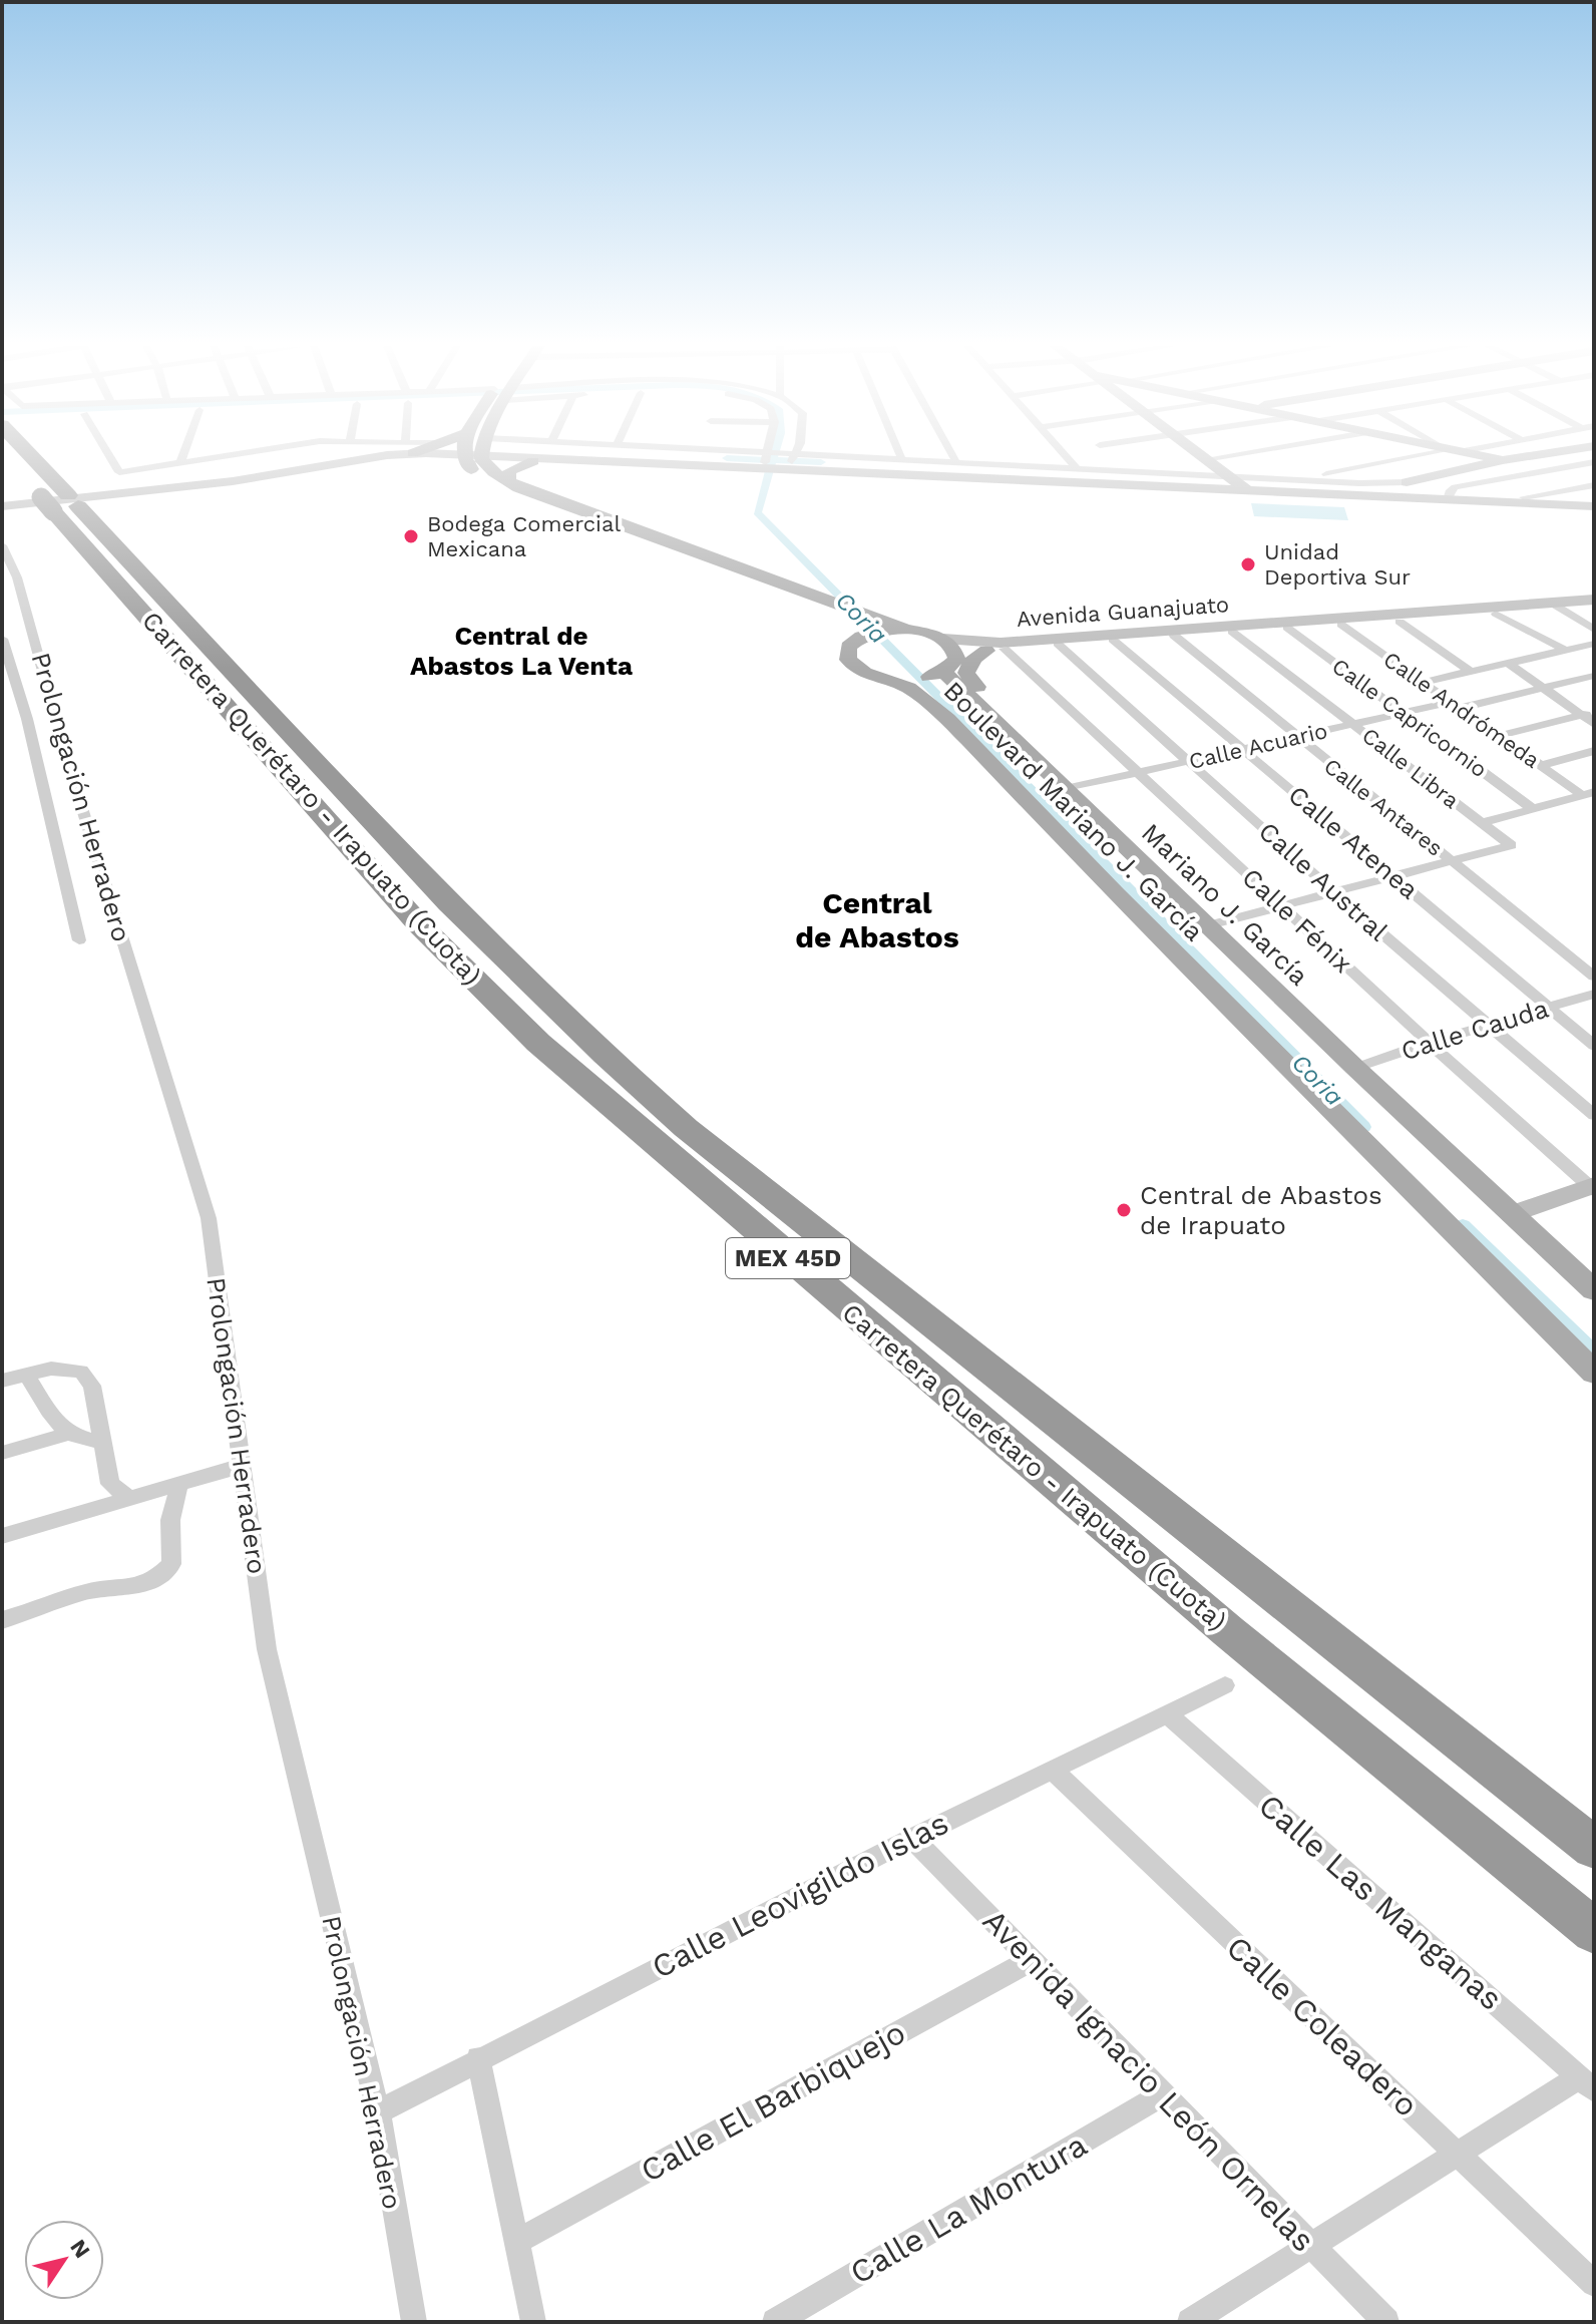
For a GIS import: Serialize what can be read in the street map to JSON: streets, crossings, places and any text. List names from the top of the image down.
{
  "streets": {
    "highway": ["Carretera Querétaro - Irapuato (Cuota)", "MEX 45D"],
    "main road": ["Boulevard Mariano J. García", "Mariano J. García"],
    "street": [
      "Avenida Guanajuato",
      "Calle Andrómeda",
      "Calle Capricornio",
      "Calle Acuario",
      "Calle Libra",
      "Prolongación Herradero",
      "Calle Antares",
      "Calle Atenea",
      "Calle Austral",
      "Calle Fénix",
      "Calle Cauda",
      "Calle Leovigildo Islas",
      "Calle Las Manganas",
      "Calle Coleadero",
      "Avenida Ignacio León Ornelas",
      "Calle El Barbiquejo",
      "Calle La Montura"
    ]
  },
  "crossings": [
    ["Avenida Guanajuato", "Calle Andrómeda"],
    ["Avenida Guanajuato", "Calle Capricornio"],
    ["Avenida Guanajuato", "Calle Libra"],
    ["Avenida Guanajuato", "Calle Antares"],
    ["Avenida Guanajuato", "Calle Atenea"],
    ["Avenida Guanajuato", "Calle Austral"],
    ["Avenida Guanajuato", "Mariano J. García"],
    ["Avenida Guanajuato", "Calle Fénix"],
    ["Calle Andrómeda", "Calle Acuario"],
    ["Calle Capricornio", "Calle Acuario"],
    ["Calle Acuario", "Calle Libra"],
    ["Calle Acuario", "Calle Antares"],
    ["Calle Acuario", "Calle Atenea"],
    ["Calle Acuario", "Calle Austral"],
    ["Calle Acuario", "Mariano J. García"],
    ["Calle Acuario", "Calle Fénix"],
    ["Calle Libra", "Calle Antares"],
    ["Prolongación Herradero", "Calle Leovigildo Islas"],
    ["Calle Atenea", "Calle Cauda"],
    ["Calle Austral", "Calle Cauda"],
    ["Mariano J. García", "Calle Cauda"],
    ["Calle Fénix", "Calle Cauda"],
    ["Calle Leovigildo Islas", "Calle Las Manganas"],
    ["Calle Leovigildo Islas", "Calle Coleadero"],
    ["Calle Leovigildo Islas", "Avenida Ignacio León Ornelas"],
    ["Avenida Ignacio León Ornelas", "Calle El Barbiquejo"],
    ["Avenida Ignacio León Ornelas", "Calle La Montura"]
  ],
  "districts": ["Central de Abastos La Venta", "Central de Abastos"],
  "water": ["Coria"],
  "places": ["Bodega Comercial Mexicana", "Unidad Deportiva Sur", "Central de Abastos de Irapuato"],
  "north": "top right"
}
